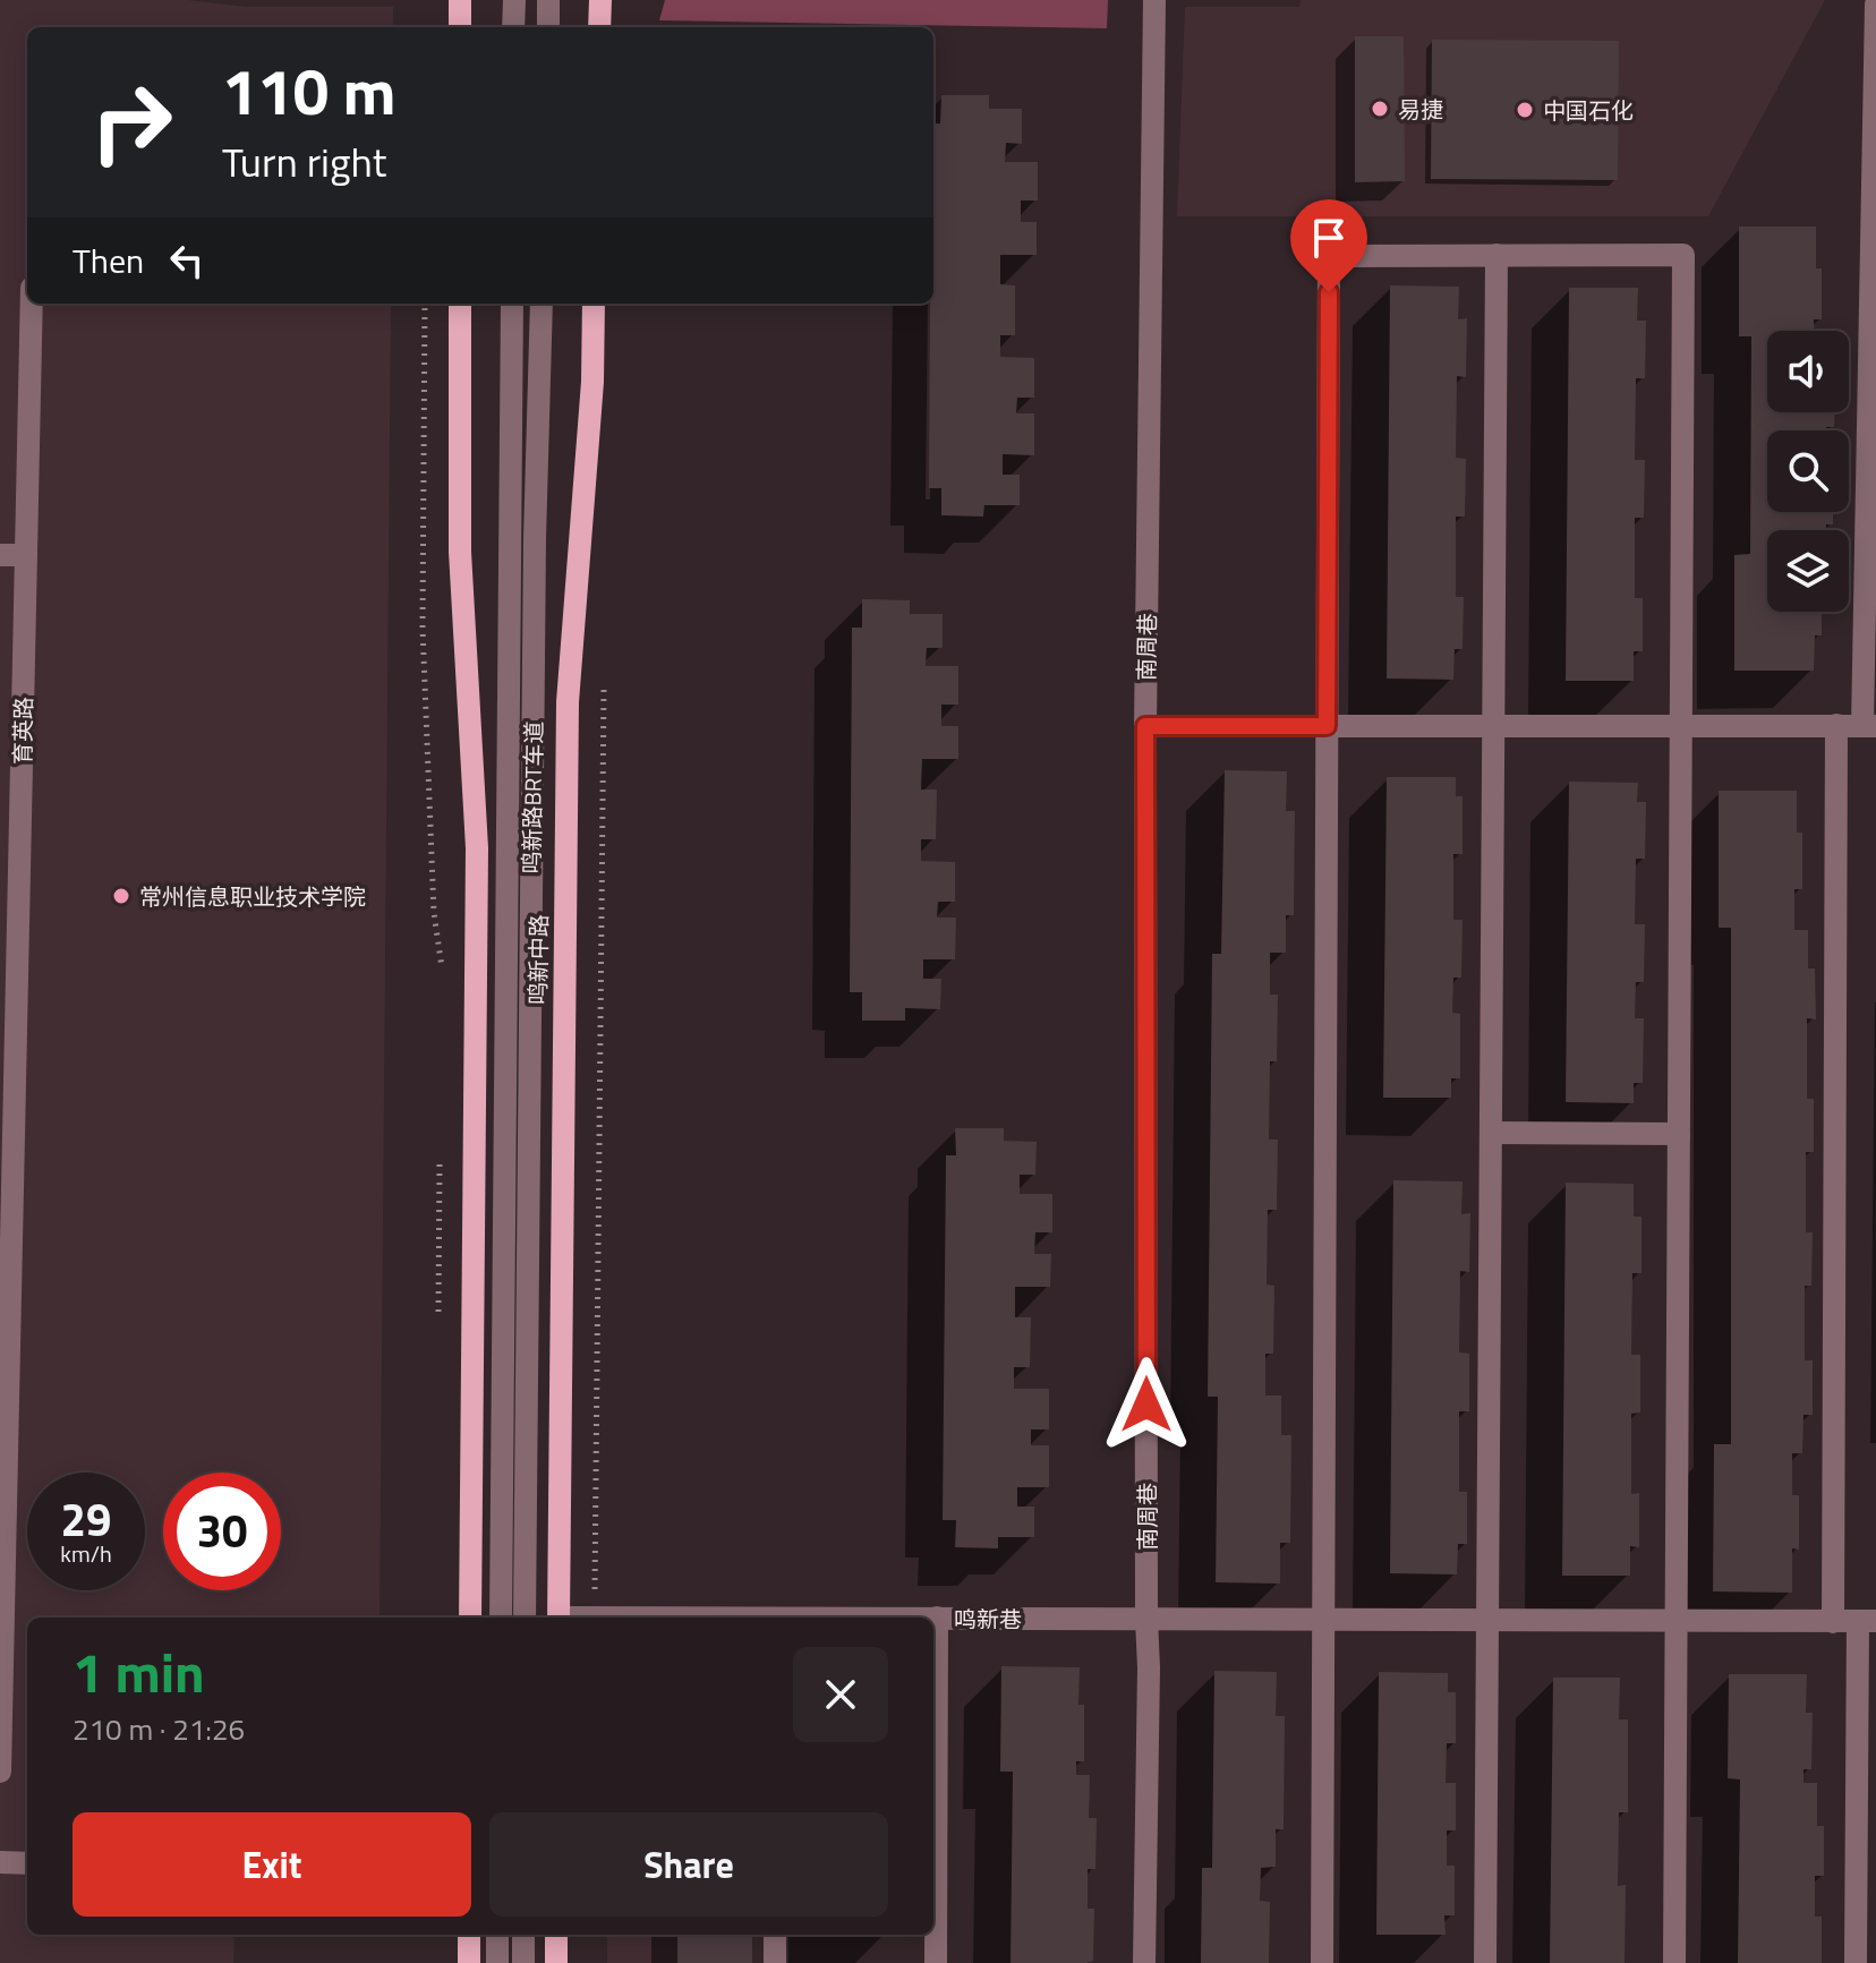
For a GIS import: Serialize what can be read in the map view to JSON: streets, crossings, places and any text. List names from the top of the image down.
{
  "streets": {
    "main road": ["鸣新中路"],
    "street": [
      "南周巷",
      "育英路",
      "鸣新路BRT车道",
      "鸣新巷"
    ]
  },
  "crossings": [
    ["南周巷", "鸣新巷"]
  ],
  "places": ["易捷", "中国石化", "常州信息职业技术学院"],
  "page": {
    "turn": ["110 m", "Turn right"],
    "then": "Then",
    "speed": "29 km/h",
    "limit": "30",
    "heading": ["1 min", "210 m · 21:26"],
    "buttons": ["Exit", "Share"]
  }
}
